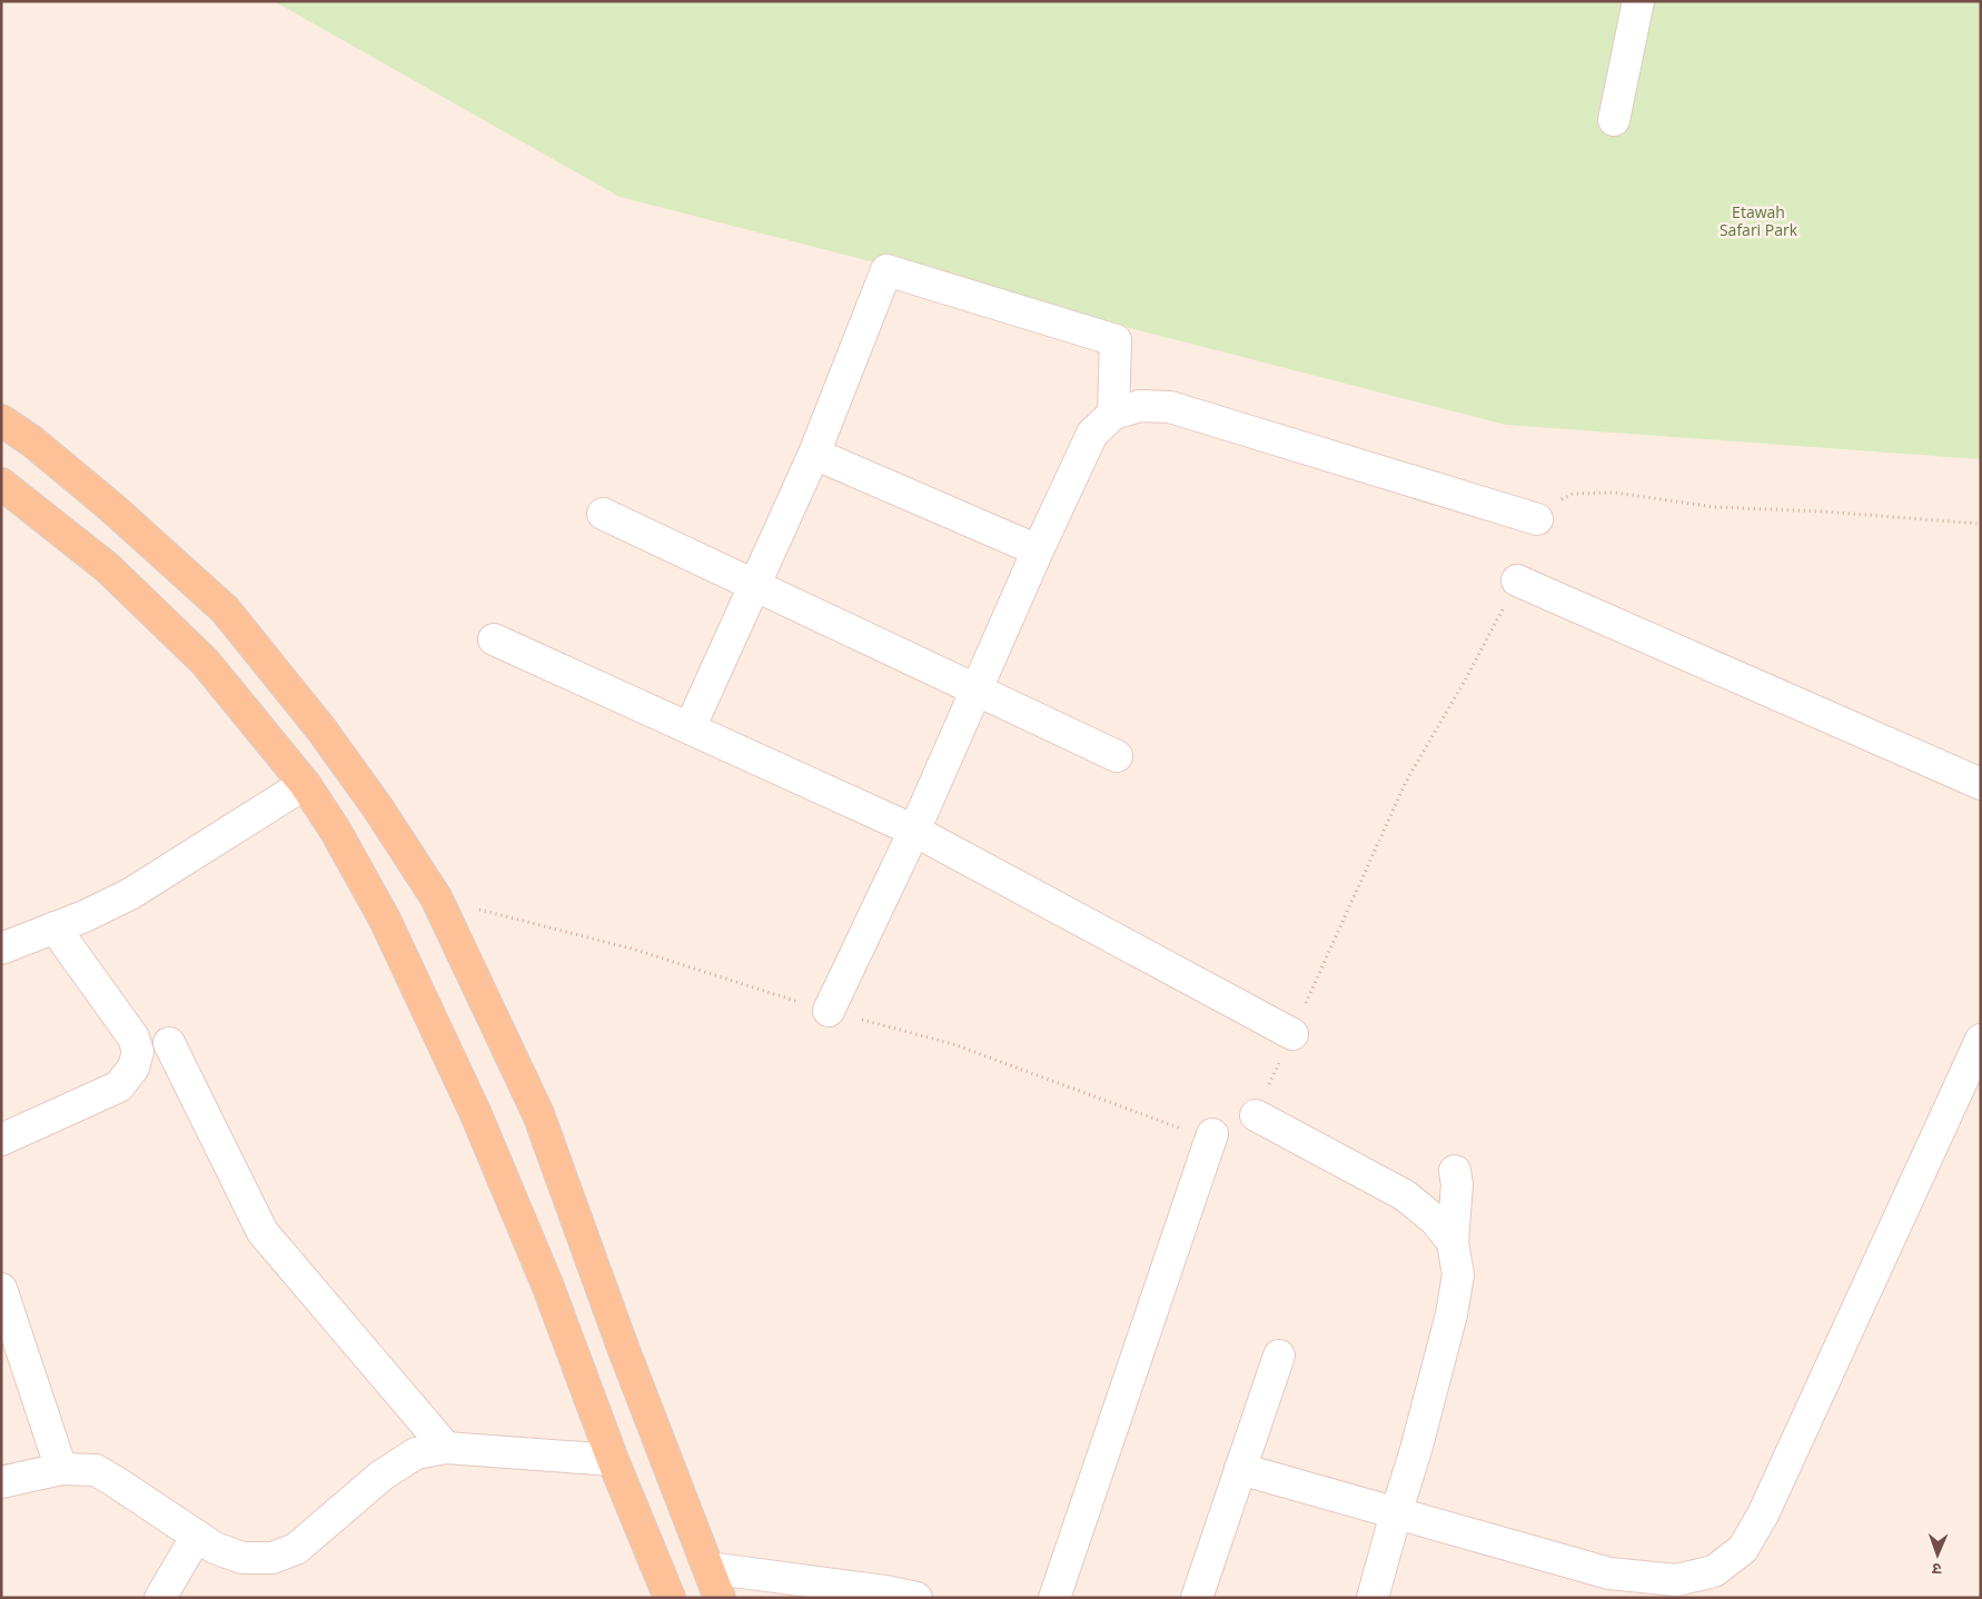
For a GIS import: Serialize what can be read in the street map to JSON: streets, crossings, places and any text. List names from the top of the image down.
{
  "parks": ["Etawah Safari Park"],
  "north": "bottom"
}
